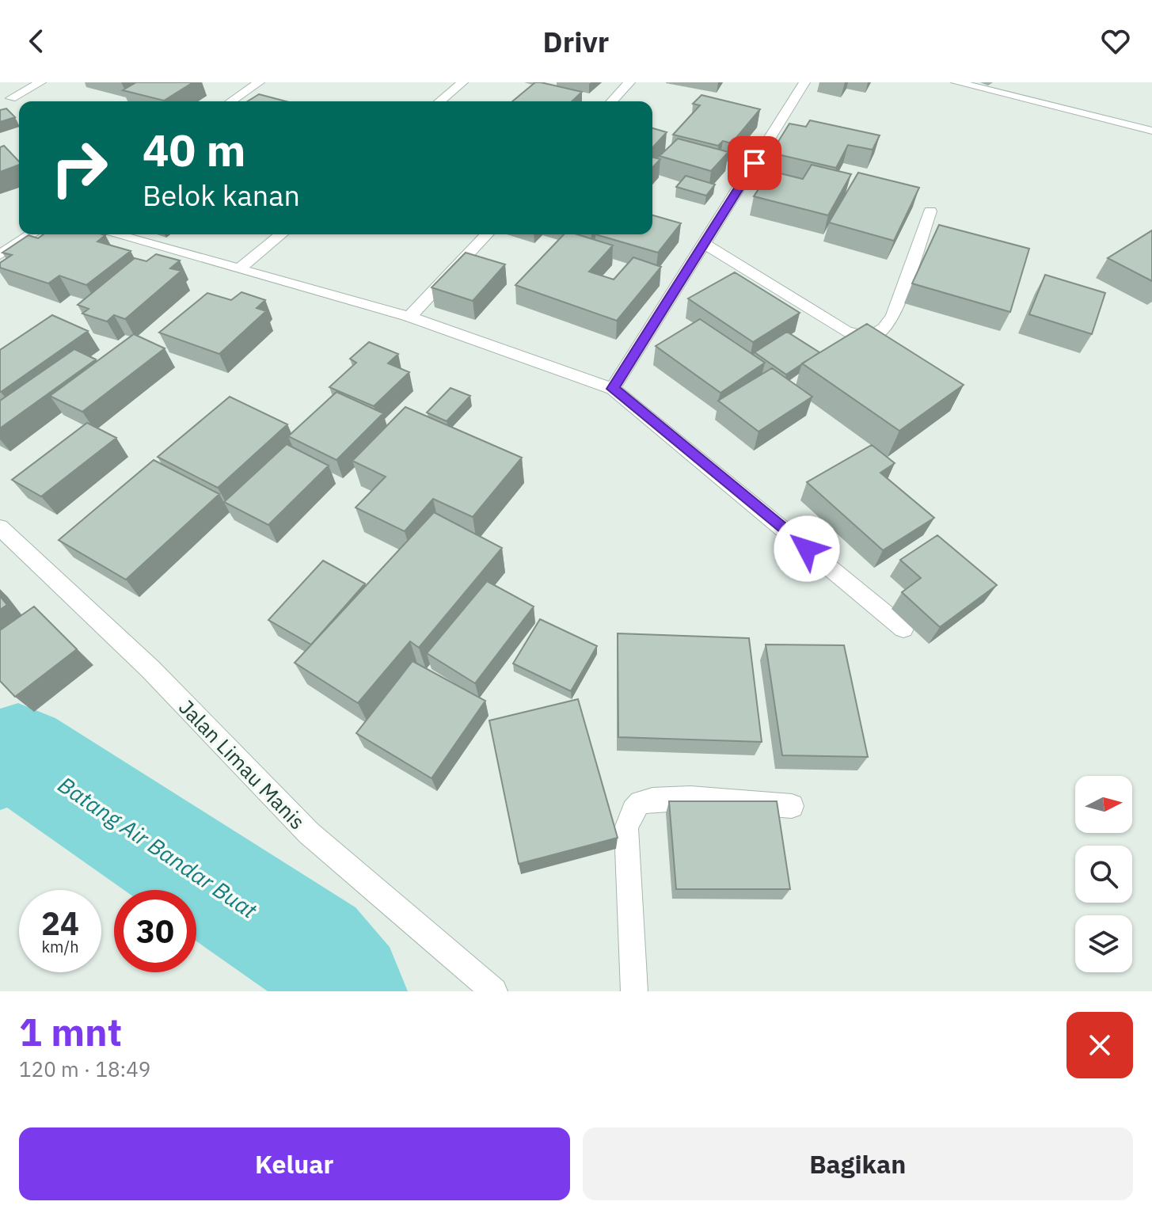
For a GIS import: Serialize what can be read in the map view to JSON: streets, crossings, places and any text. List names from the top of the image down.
{
  "streets": {
    "street": ["Jalan Limau Manis"]
  },
  "water": ["Batang Air Bandar Buat"],
  "north": "right",
  "page": {
    "header": "Drivr",
    "turn": ["40 m", "Belok kanan"],
    "speed": "24 km/h",
    "limit": "30",
    "heading": ["1 mnt", "120 m · 18:49"],
    "buttons": ["Keluar", "Bagikan"]
  }
}
